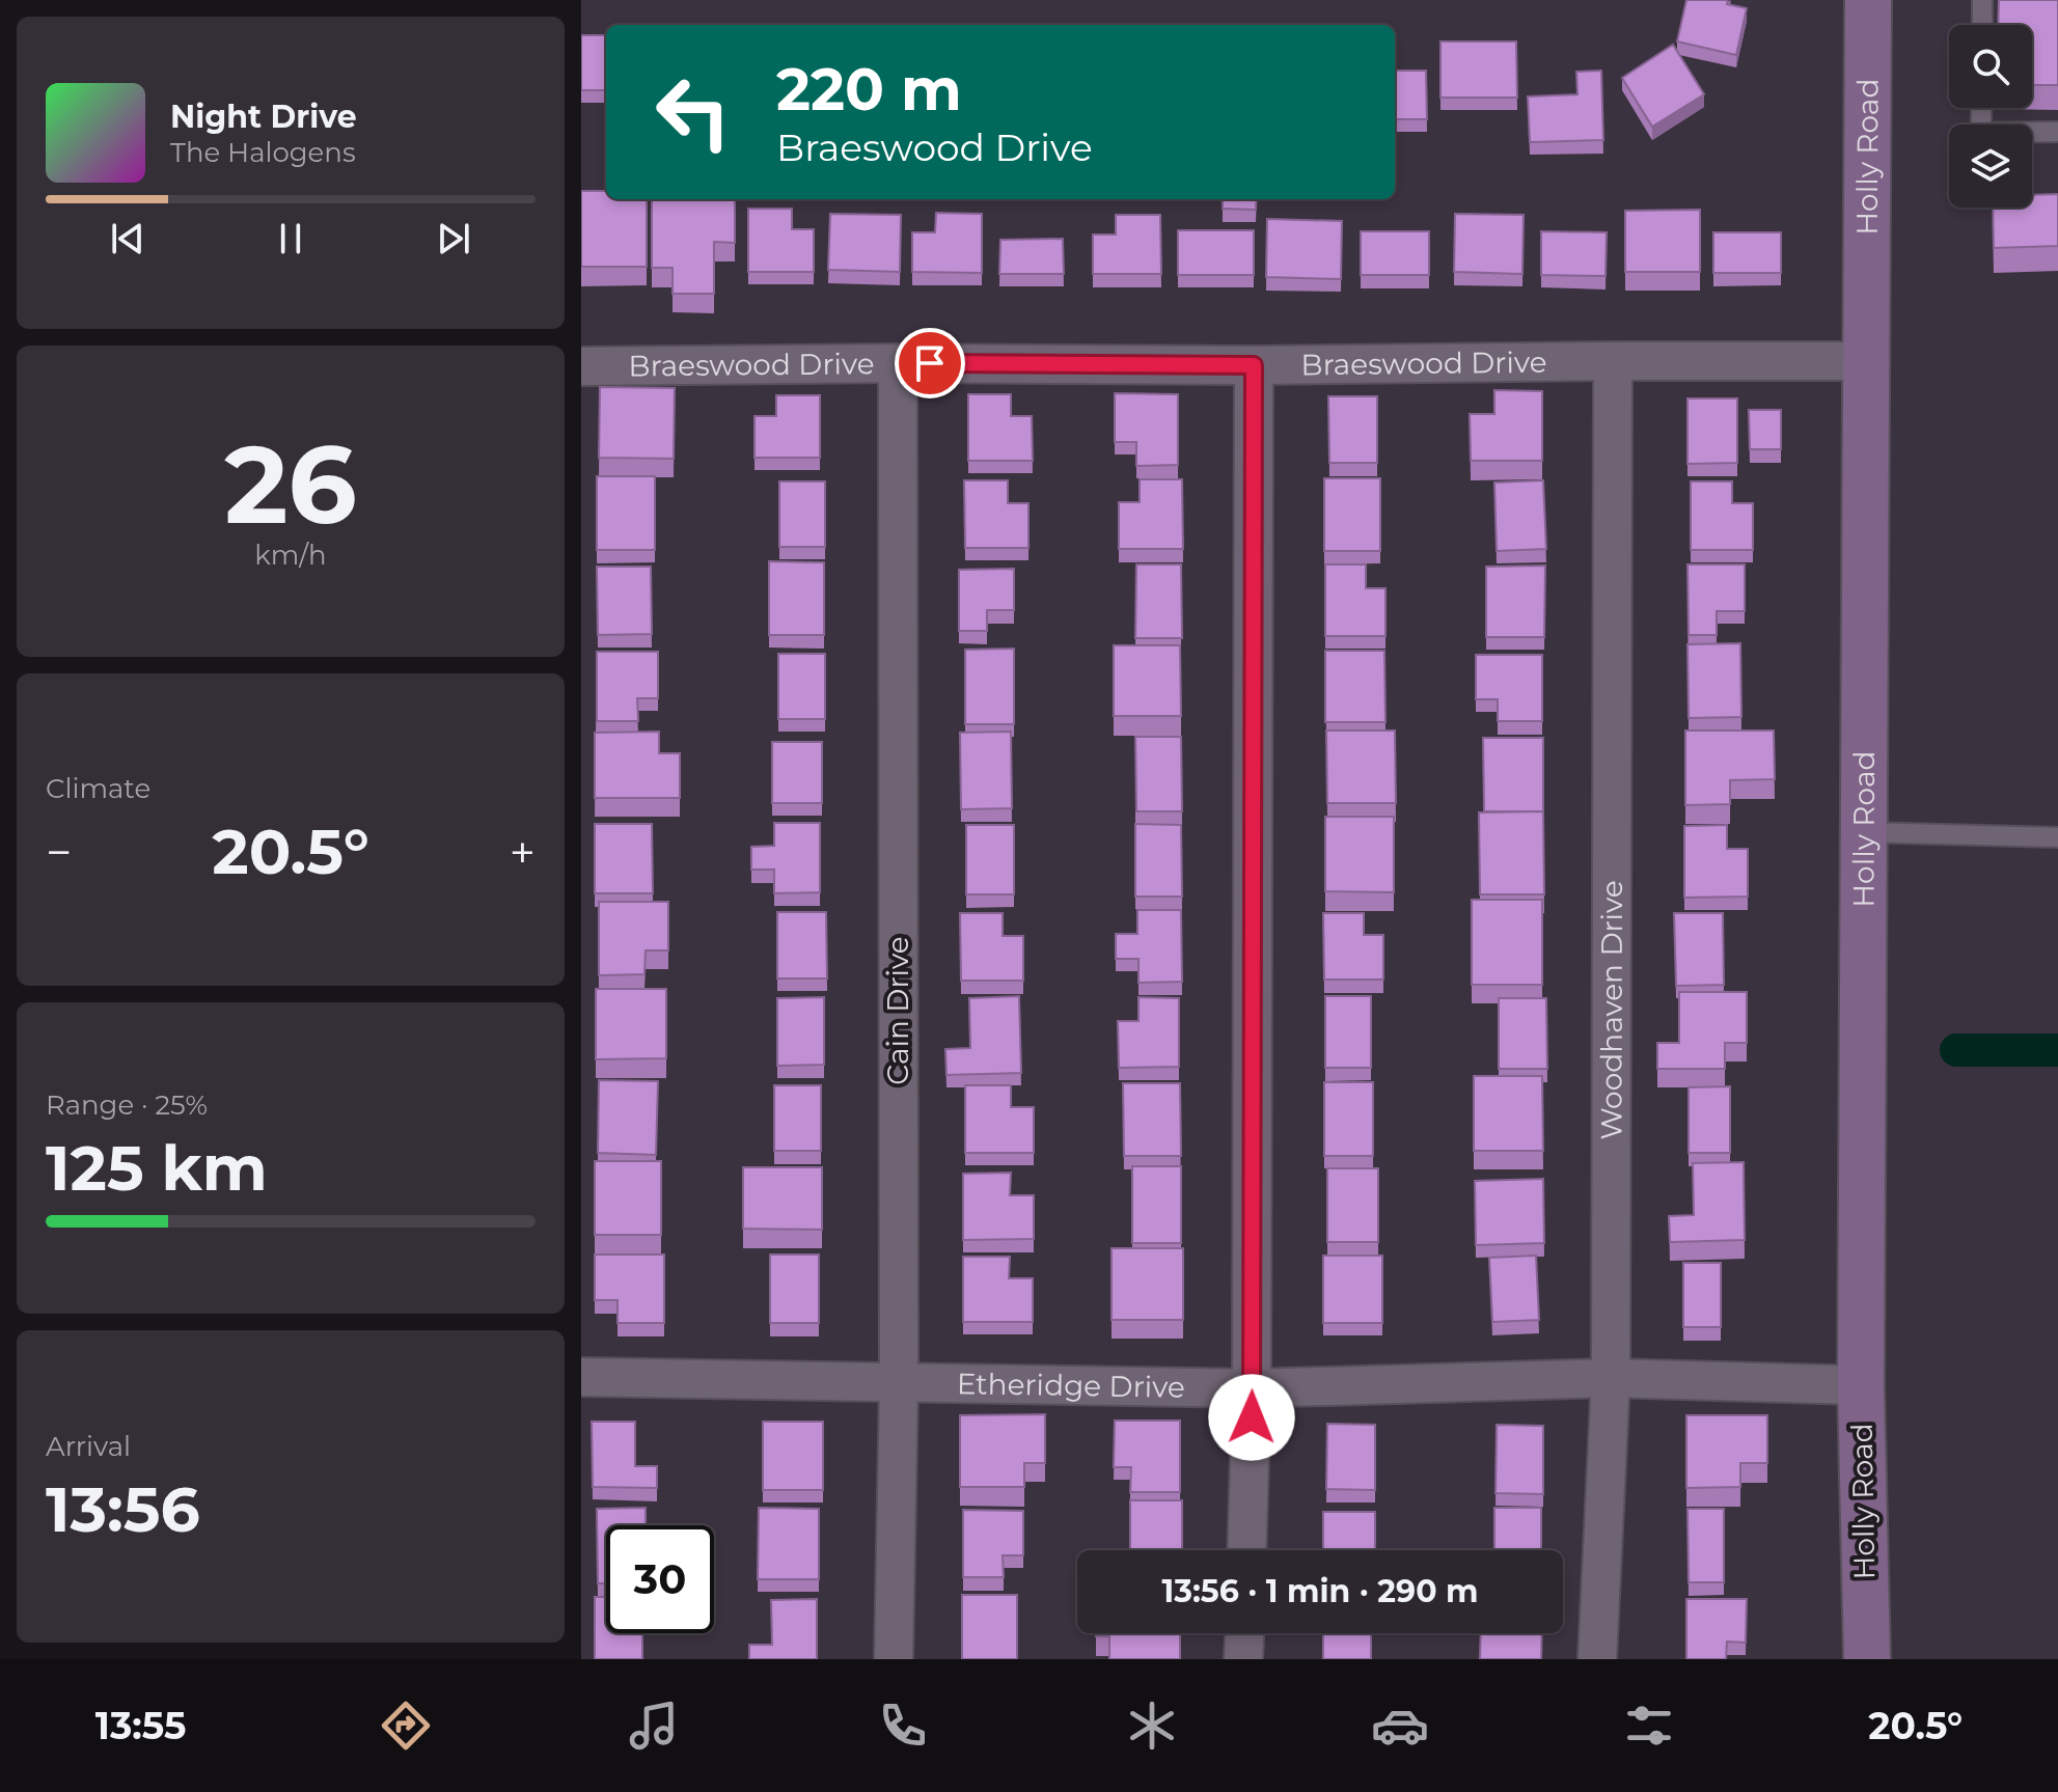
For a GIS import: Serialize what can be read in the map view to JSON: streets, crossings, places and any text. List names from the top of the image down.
{
  "streets": {
    "main road": ["Holly Road"],
    "street": [
      "Braeswood Drive",
      "Cain Drive",
      "Woodhaven Drive",
      "Etheridge Drive"
    ]
  },
  "crossings": [
    ["Holly Road", "Braeswood Drive"],
    ["Holly Road", "Etheridge Drive"],
    ["Braeswood Drive", "Cain Drive"],
    ["Braeswood Drive", "Woodhaven Drive"],
    ["Cain Drive", "Etheridge Drive"],
    ["Woodhaven Drive", "Etheridge Drive"]
  ],
  "page": {
    "turn": ["220 m", "Braeswood Drive"],
    "song": ["Night Drive", "The Halogens"],
    "tile": [
      ["26", "km/h"],
      "Climate",
      ["Range · 25%", "125 km"],
      ["Arrival", "13:56"]
    ],
    "heat": ["−", "20.5°", "+"],
    "limit": "30",
    "trip": "13:56 · 1 min · 290 m",
    "tabs": ["13:55", "20.5°"]
  }
}
